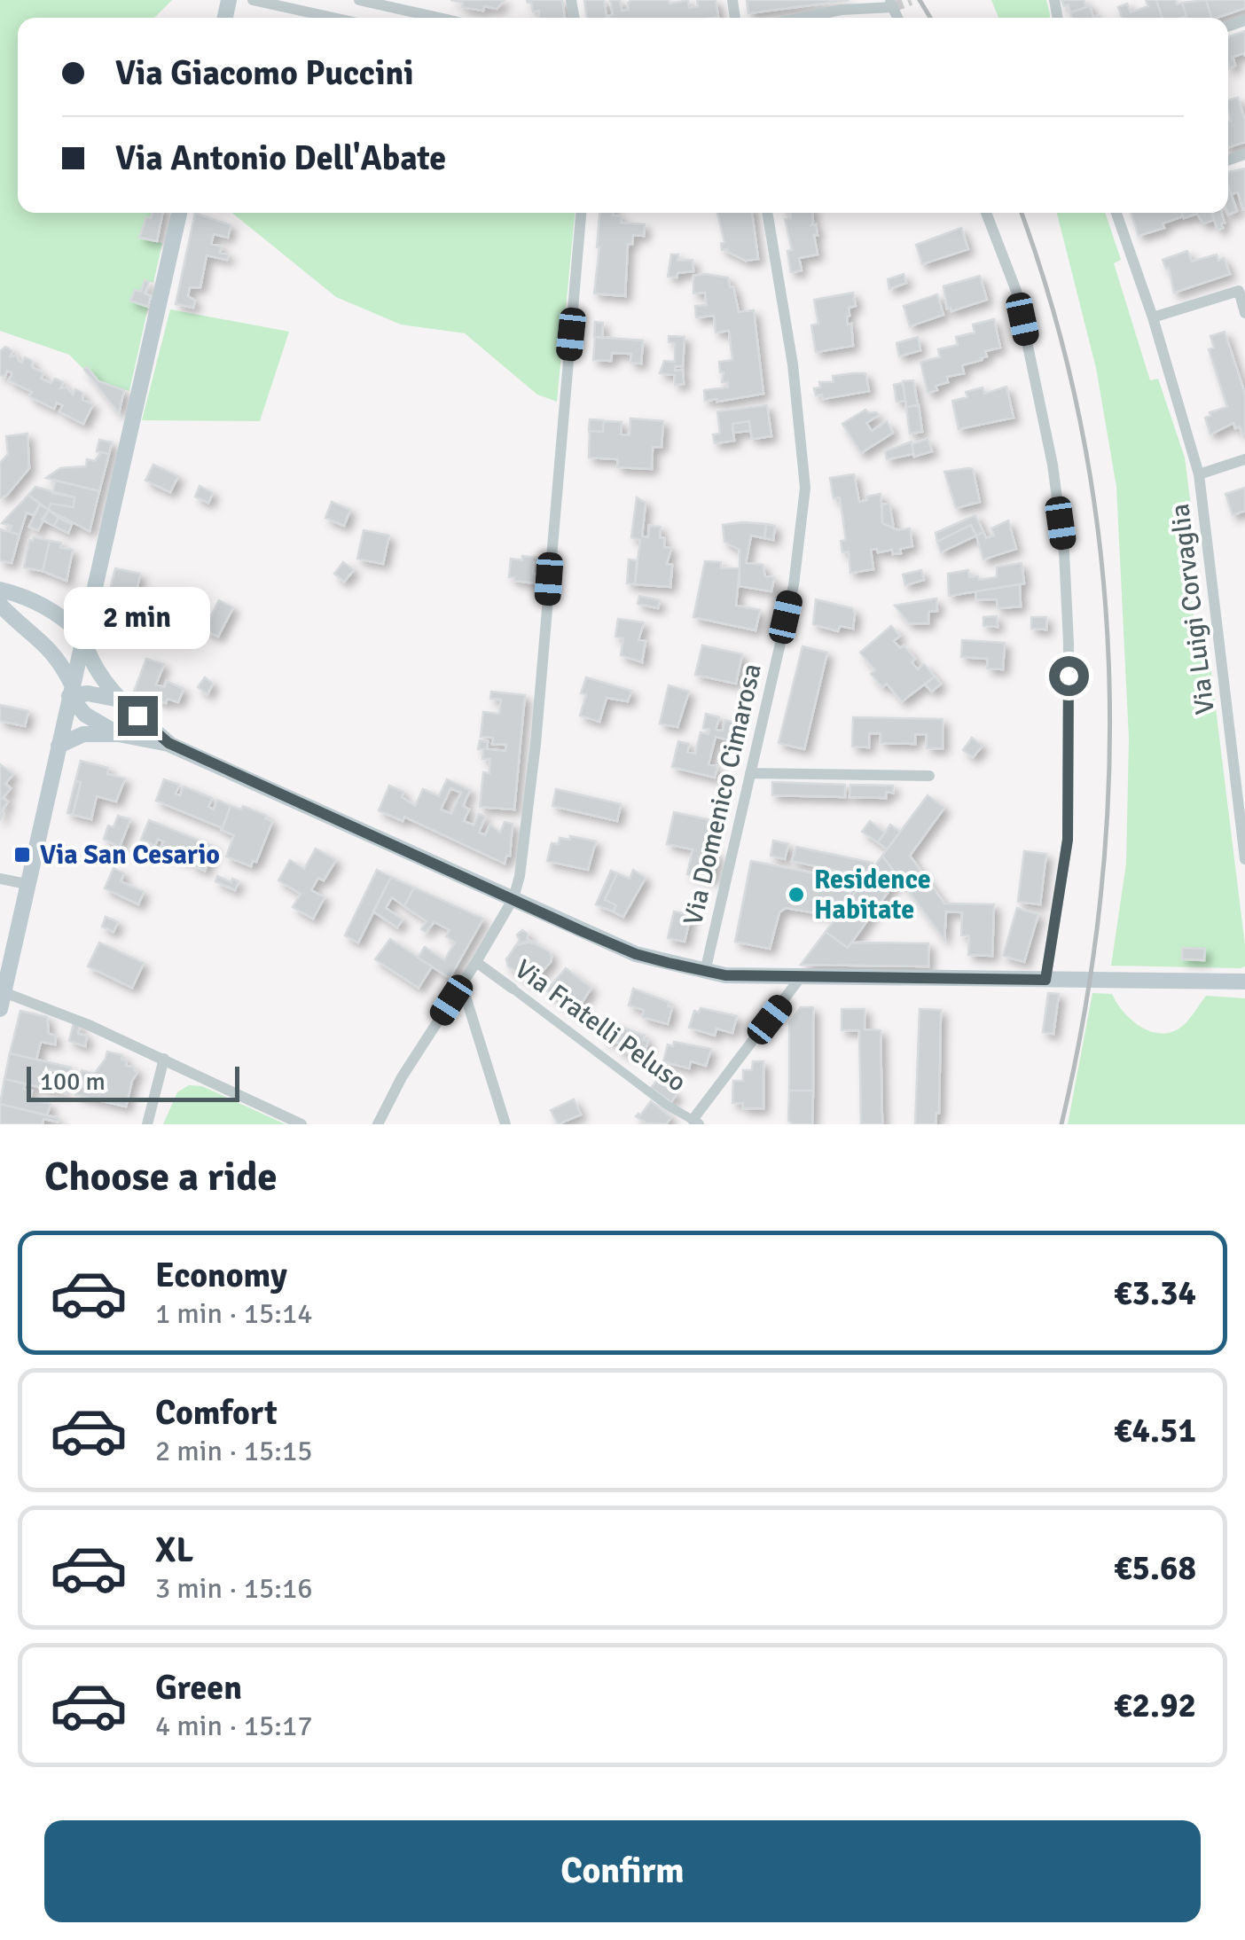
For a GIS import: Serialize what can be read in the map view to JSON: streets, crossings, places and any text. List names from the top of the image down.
{
  "streets": {
    "street": ["Via Luigi Corvaglia", "Via Domenico Cimarosa", "Via Fratelli Peluso"]
  },
  "places": {
    "transit": ["Via San Cesario"],
    "other": ["Residence Habitate"]
  },
  "scale_bar": "100 m",
  "page": {
    "banner": ["Via Giacomo Puccini", "Via Antonio Dell'Abate"],
    "bubble": "2 min",
    "scale": "100 m",
    "heading": "Choose a ride",
    "list": [
      {
        "name": "Economy",
        "note": "1 min · 15:14",
        "value": "€3.34"
      },
      {
        "name": "Comfort",
        "note": "2 min · 15:15",
        "value": "€4.51"
      },
      {
        "name": "XL",
        "note": "3 min · 15:16",
        "value": "€5.68"
      },
      {
        "name": "Green",
        "note": "4 min · 15:17",
        "value": "€2.92"
      }
    ],
    "buttons": "Confirm"
  }
}
